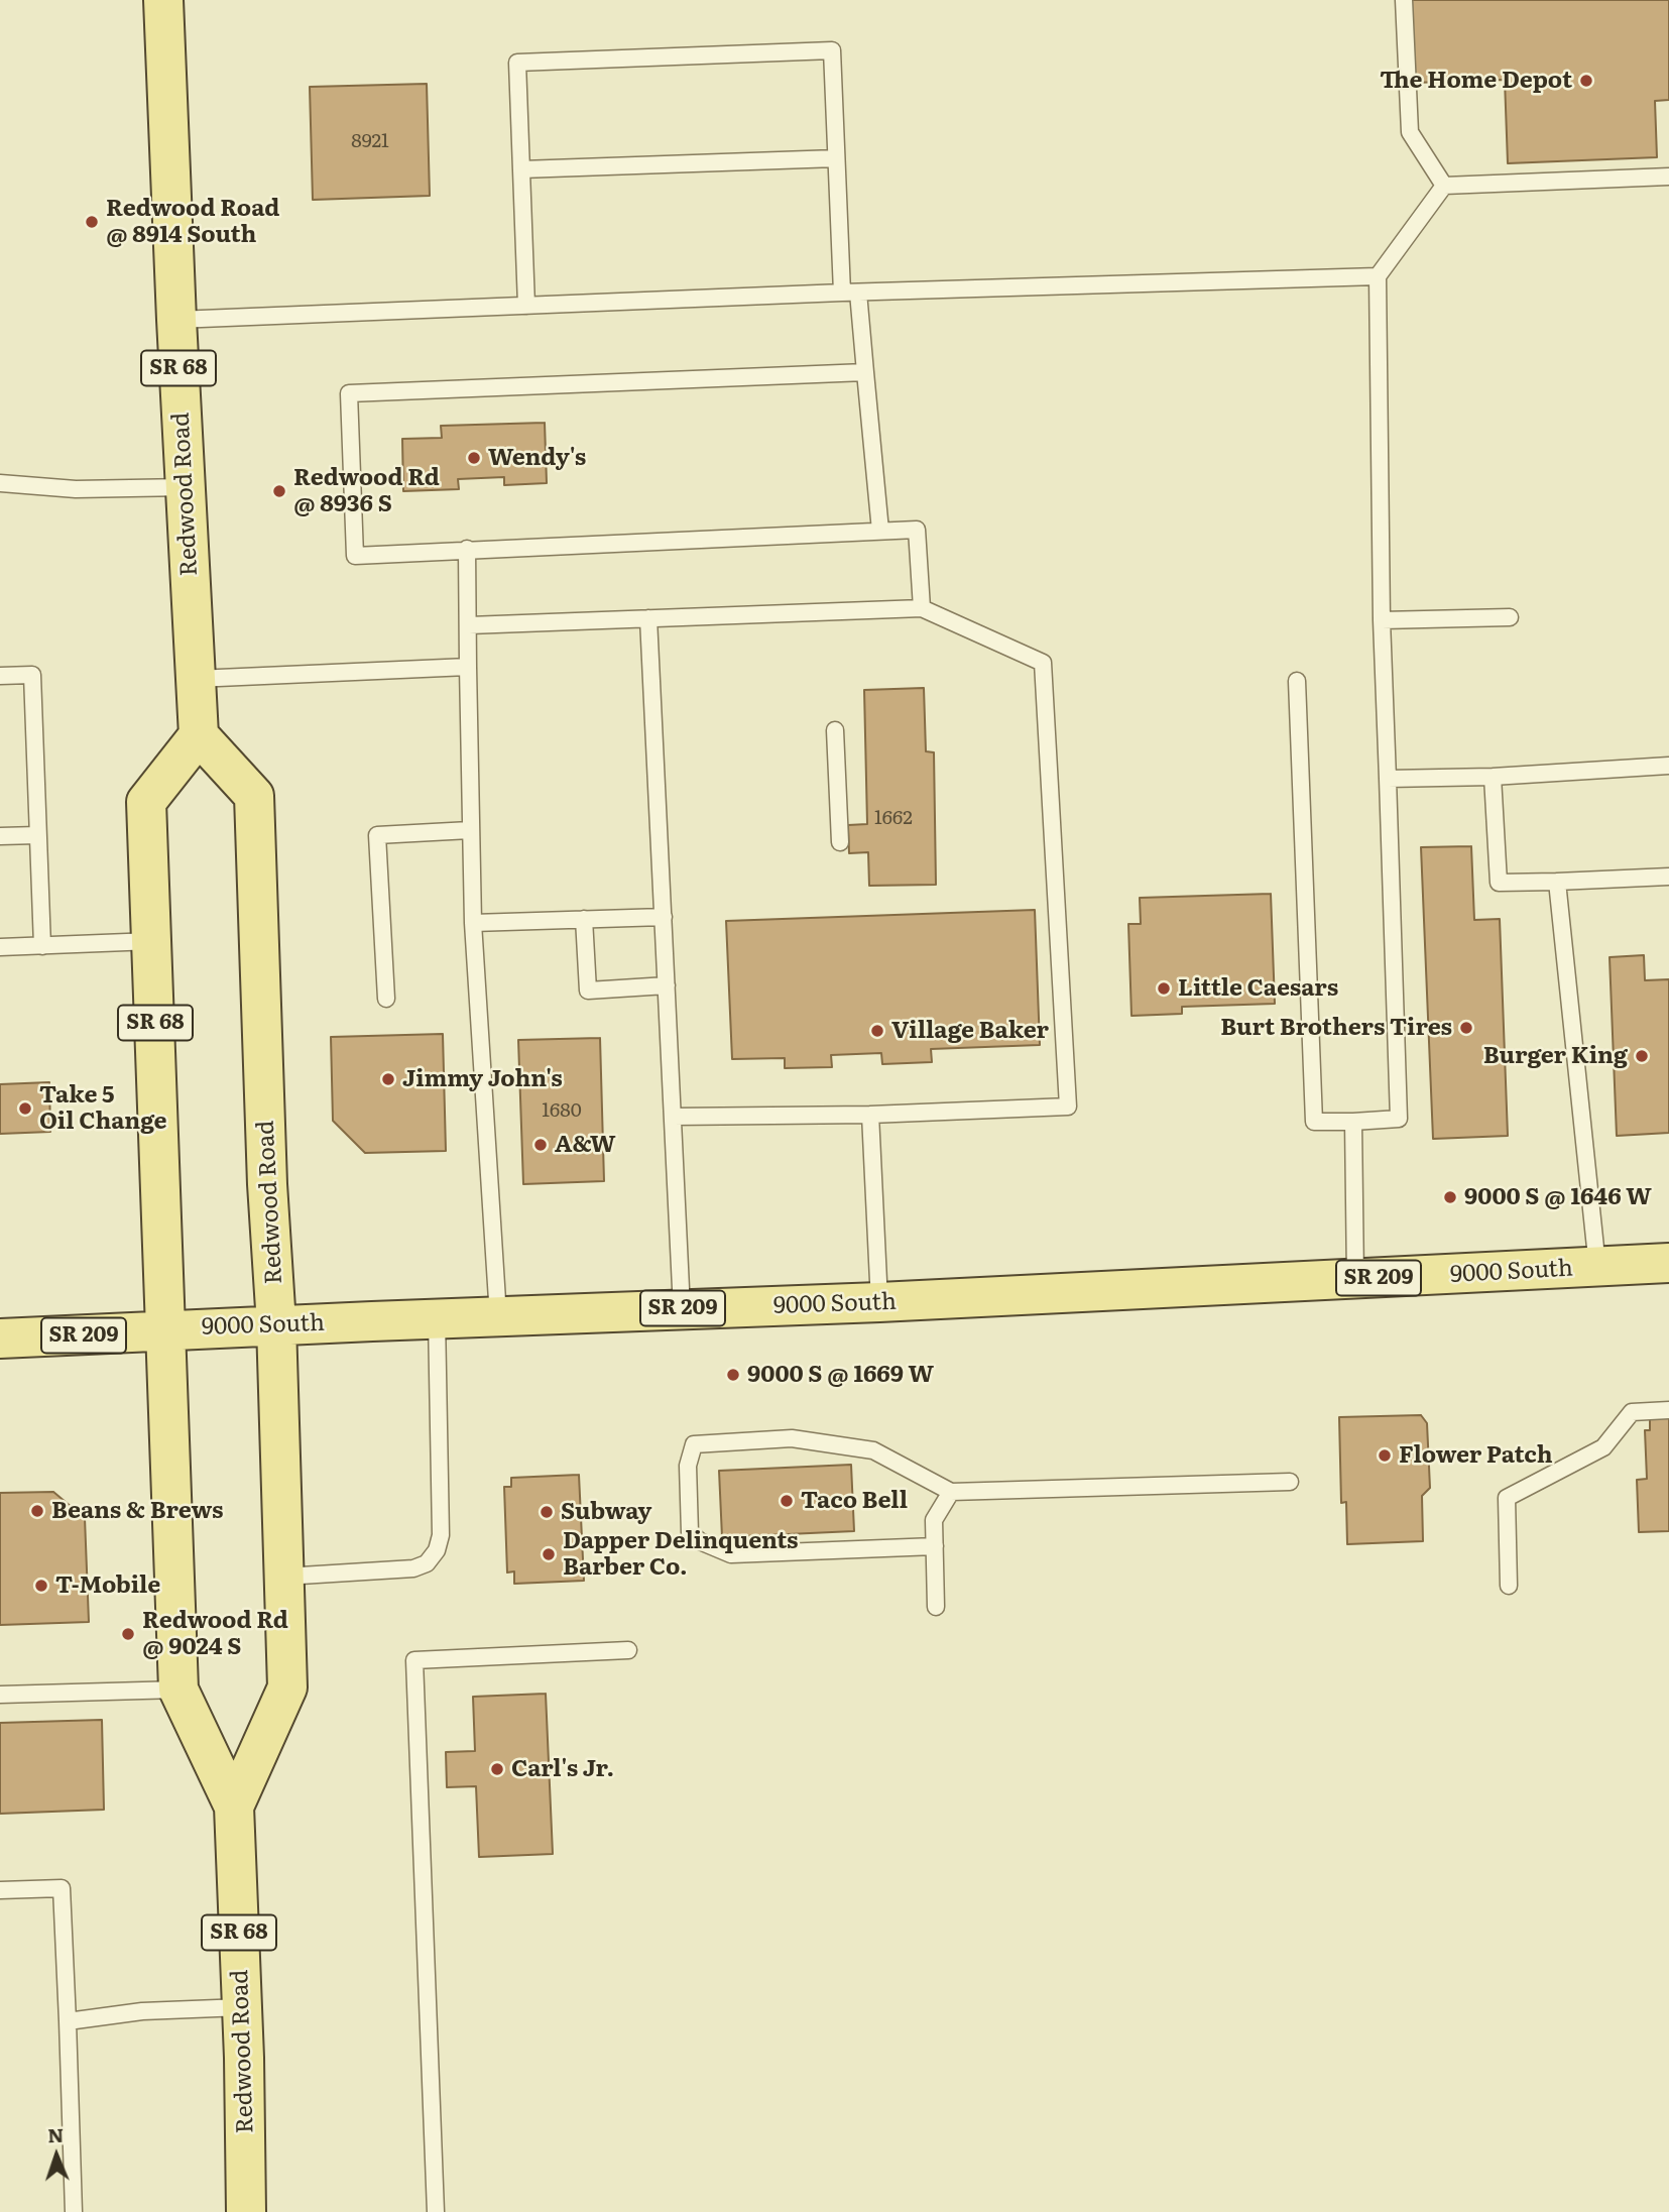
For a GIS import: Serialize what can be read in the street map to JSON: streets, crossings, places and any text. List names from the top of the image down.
{
  "streets": {
    "main road": [
      "SR 68",
      "Redwood Road",
      "9000 South",
      "SR 209"
    ]
  },
  "crossings": [
    ["Redwood Road", "9000 South"]
  ],
  "places": [
    "The Home Depot",
    "Redwood Road @ 8914 South",
    "Wendy's",
    "Redwood Rd @ 8936 S",
    "Little Caesars",
    "Burt Brothers Tires",
    "Village Baker",
    "Burger King",
    "Jimmy John's",
    "Take 5 Oil Change",
    "A&W",
    "9000 S @ 1646 W",
    "9000 S @ 1669 W",
    "Flower Patch",
    "Taco Bell",
    "Beans & Brews",
    "Subway",
    "Dapper Delinquents Barber Co.",
    "T-Mobile",
    "Redwood Rd @ 9024 S",
    "Carl's Jr."
  ],
  "house_numbers": ["8921", "1662", "1680"],
  "north": "top"
}
